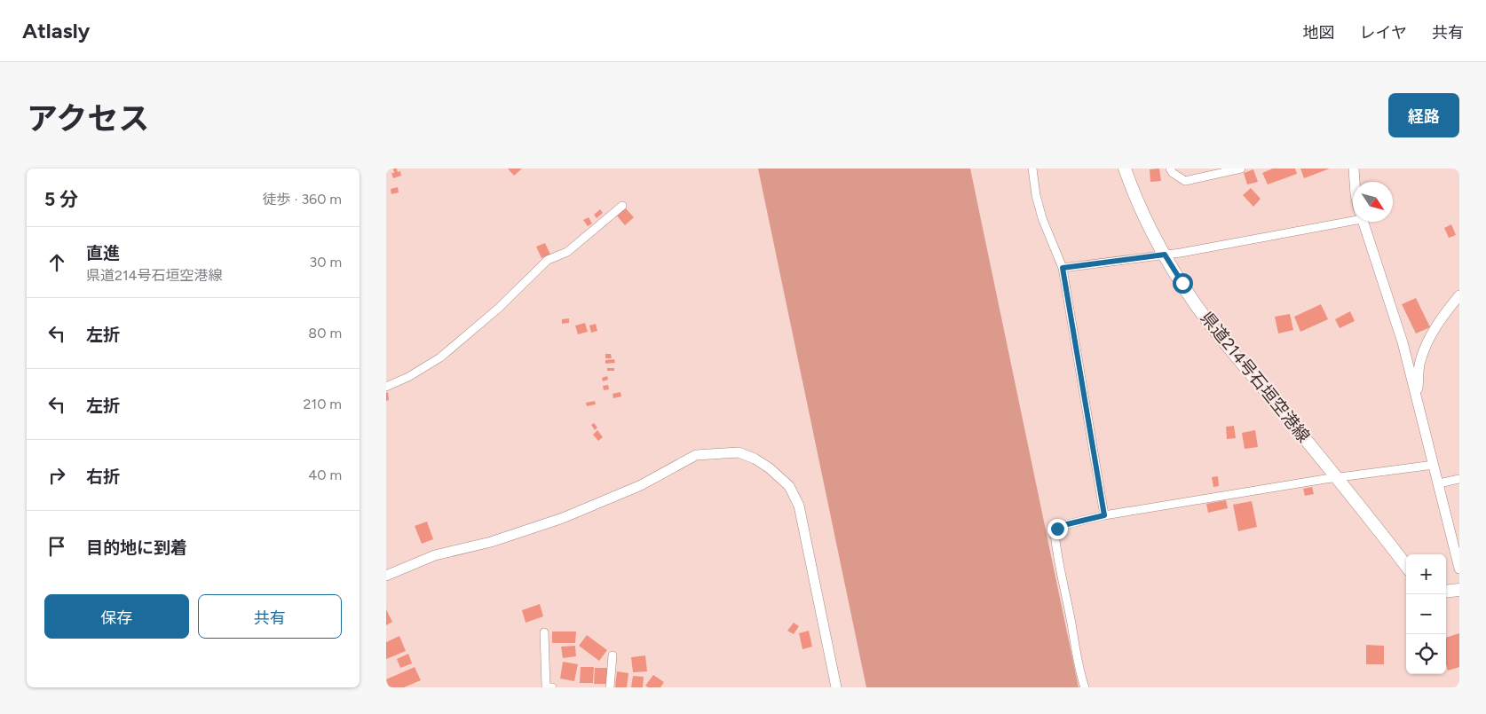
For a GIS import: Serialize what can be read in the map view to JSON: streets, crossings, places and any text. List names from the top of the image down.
{
  "streets": {
    "main road": ["県道214号石垣空港線"]
  },
  "north": "bottom right",
  "page": {
    "header": "Atlasly",
    "nav": ["地図", "レイヤ", "共有"],
    "title": "アクセス",
    "buttons": [
      "経路",
      ["保存", "共有"]
    ],
    "heading": ["5 分", "徒歩 · 360 m"],
    "list": [
      ["直進", "県道214号石垣空港線", "30 m"],
      ["左折", "80 m"],
      ["左折", "210 m"],
      ["右折", "40 m"],
      "目的地に到着"
    ],
    "map_buttons": ["+", "−"]
  }
}
